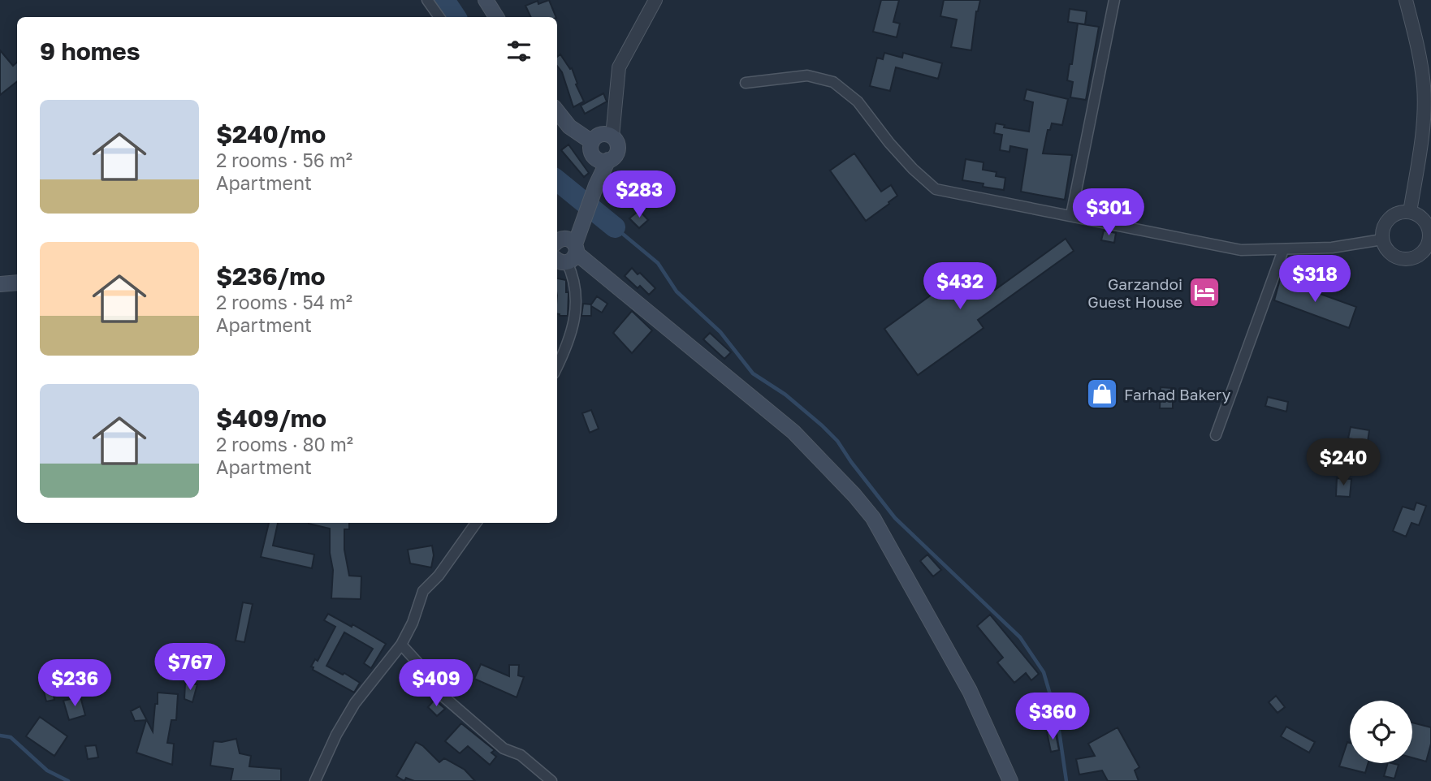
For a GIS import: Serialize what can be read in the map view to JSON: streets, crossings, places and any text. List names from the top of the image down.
{
  "places": {
    "hotel": ["Garzandoi Guest House"],
    "shop": ["Farhad Bakery"]
  },
  "page": {
    "heading": "9 homes",
    "list": [
      {
        "name": "$240/mo",
        "note": "2 rooms · 56 m² · Apartment"
      },
      {
        "name": "$236/mo",
        "note": "2 rooms · 54 m² · Apartment"
      },
      {
        "name": "$409/mo",
        "note": "2 rooms · 80 m² · Apartment"
      }
    ],
    "price": [
      "$283",
      "$301",
      "$318",
      "$432",
      "$240",
      "$767",
      "$236",
      "$409",
      "$360"
    ]
  }
}
